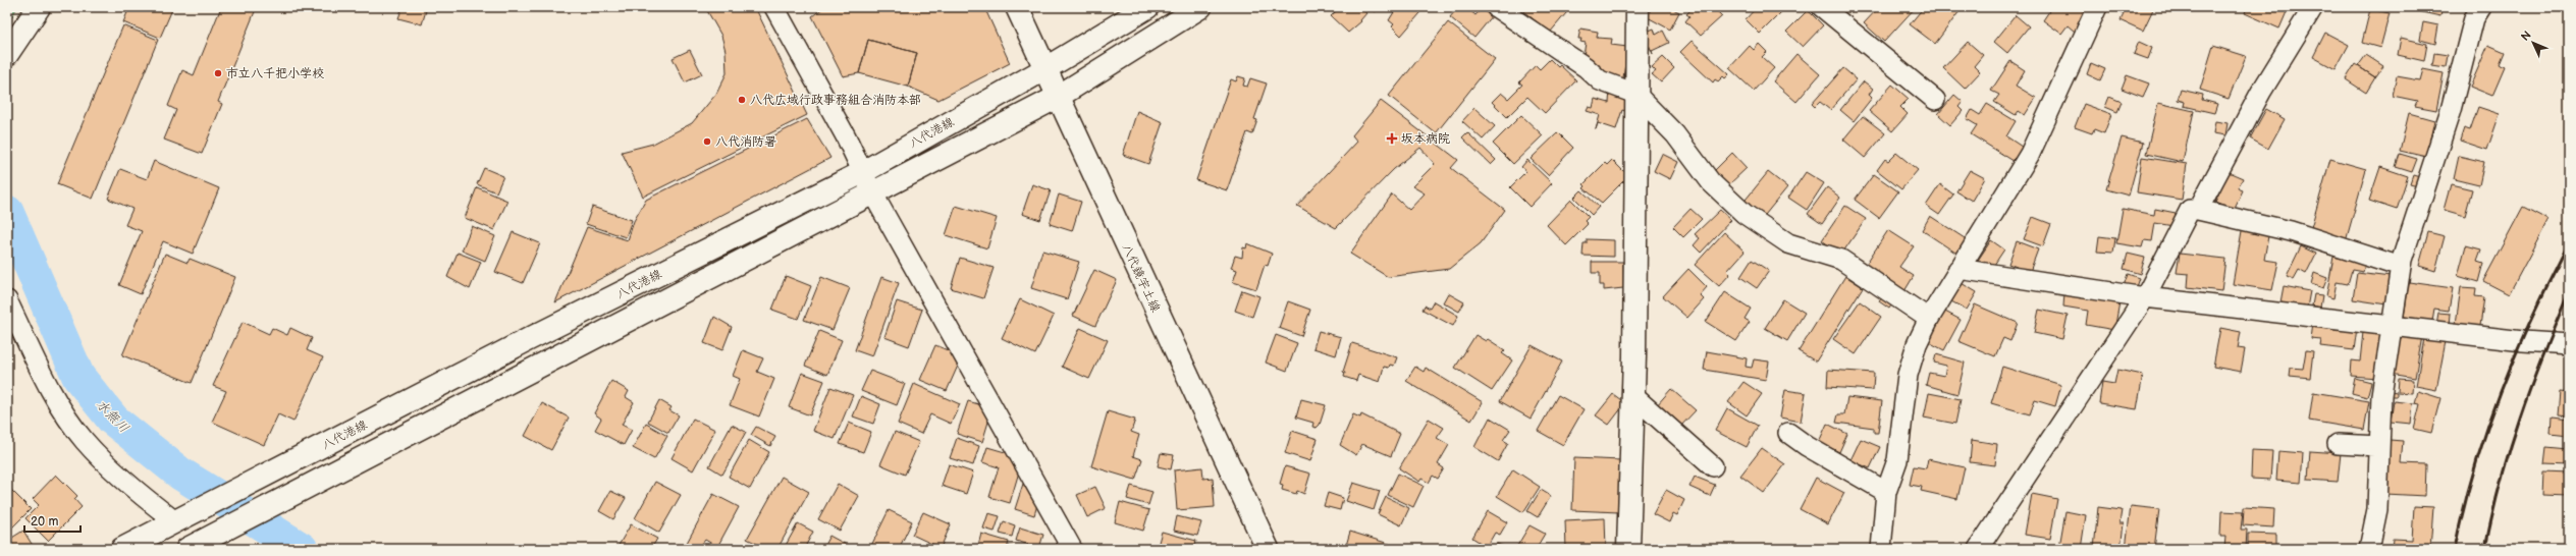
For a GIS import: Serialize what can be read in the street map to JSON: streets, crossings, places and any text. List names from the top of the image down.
{
  "streets": {
    "main road": ["八代港線", "八代鏡宇土線"]
  },
  "crossings": [
    ["八代港線", "八代鏡宇土線"]
  ],
  "water": ["水無川"],
  "places": {
    "other": ["市立八千把小学校", "八代広域行政事務組合消防本部", "八代消防署"],
    "health": ["坂本病院"]
  },
  "scale_bar": "20 m",
  "north": "top left"
}
